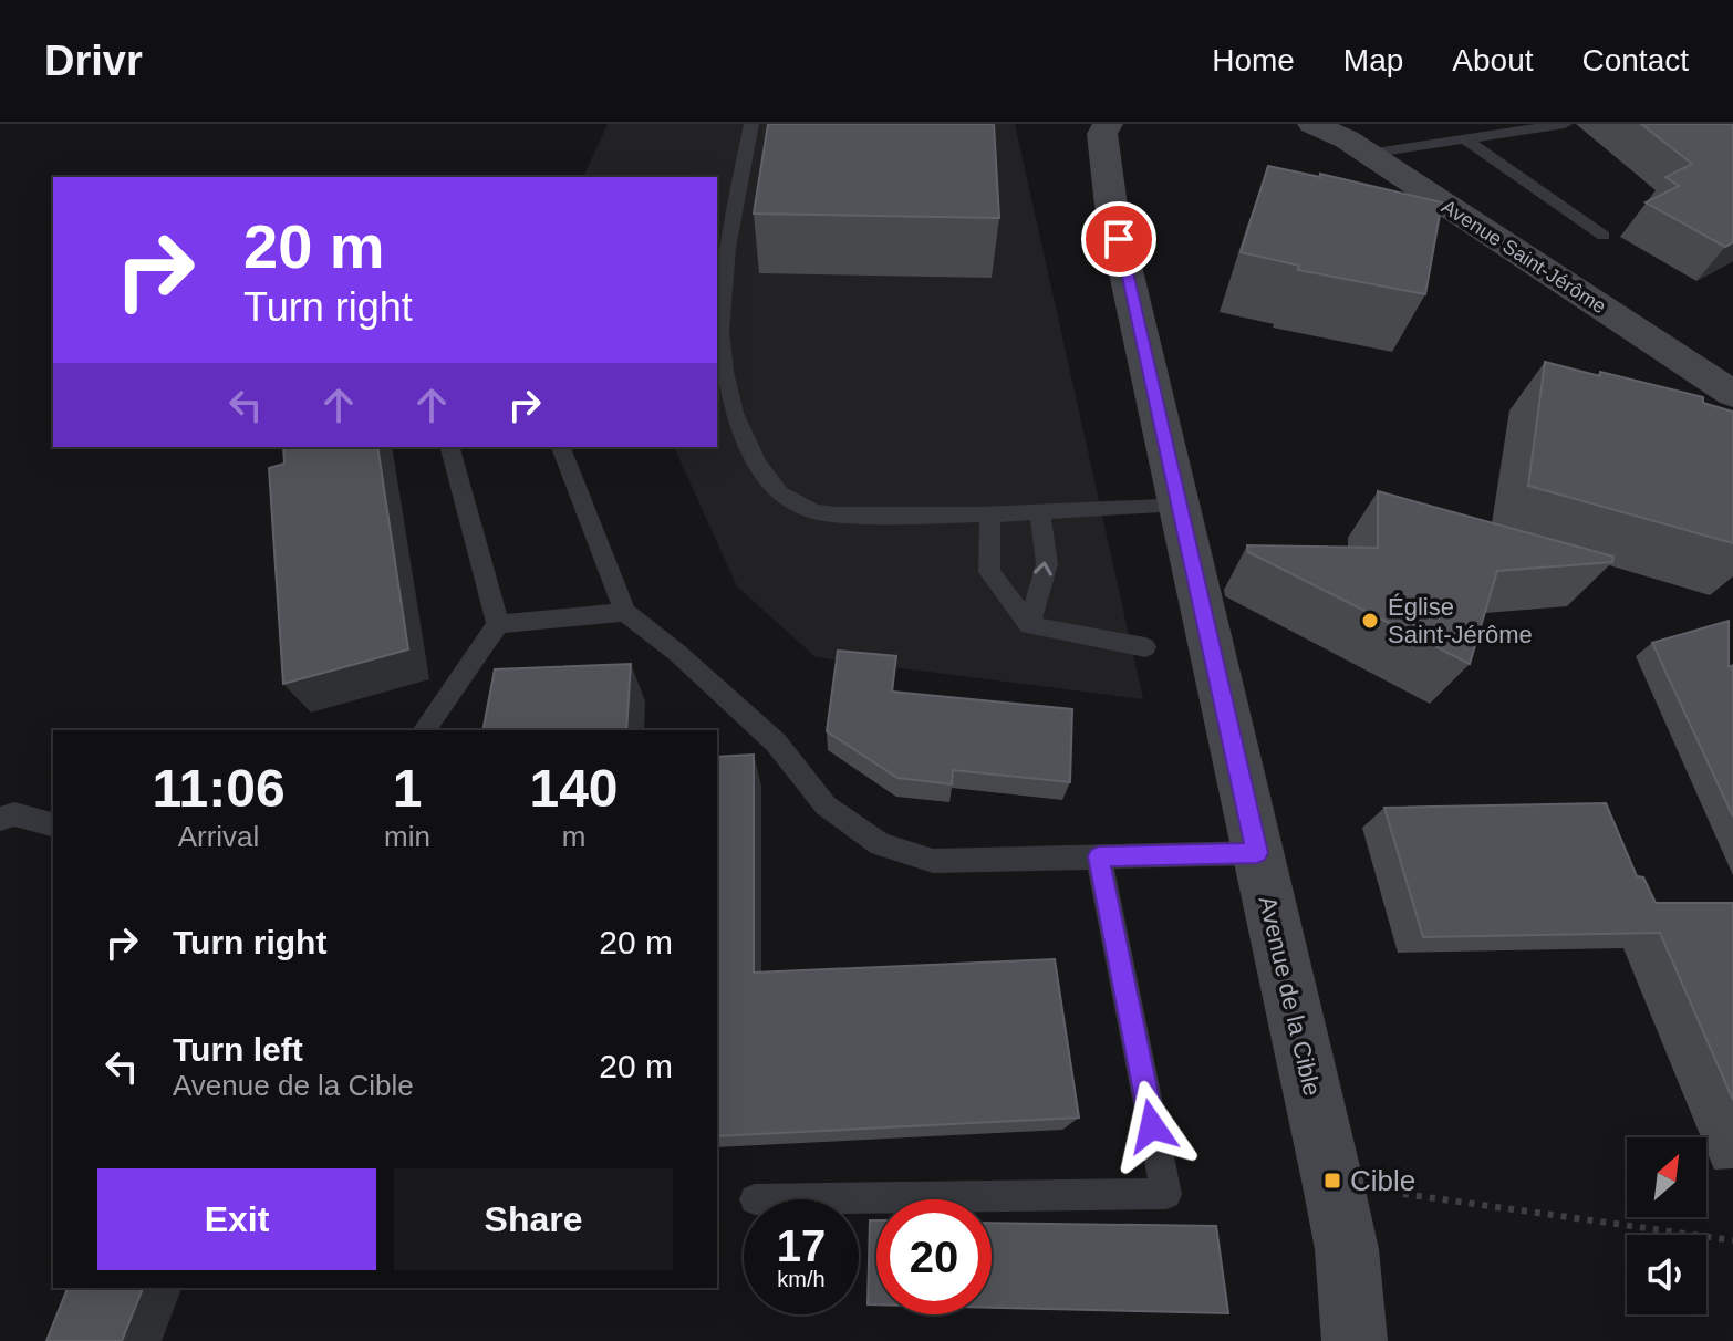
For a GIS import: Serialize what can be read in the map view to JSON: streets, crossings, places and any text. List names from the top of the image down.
{
  "streets": {
    "street": ["Avenue Saint-Jérôme", "Avenue de la Cible"]
  },
  "places": {
    "other": ["Église Saint-Jérôme"],
    "transit": ["Cible"]
  },
  "north": "top right",
  "page": {
    "header": "Drivr",
    "nav": [
      "Home",
      "Map",
      "About",
      "Contact"
    ],
    "turn": ["20 m", "Turn right"],
    "eta": [
      "11:06",
      "Arrival",
      "1",
      "min",
      "140",
      "m"
    ],
    "list": [
      {
        "name": "Turn right",
        "value": "20 m"
      },
      {
        "name": "Turn left",
        "note": "Avenue de la Cible",
        "value": "20 m"
      }
    ],
    "buttons": ["Exit", "Share"],
    "speed": "17 km/h",
    "limit": "20"
  }
}
